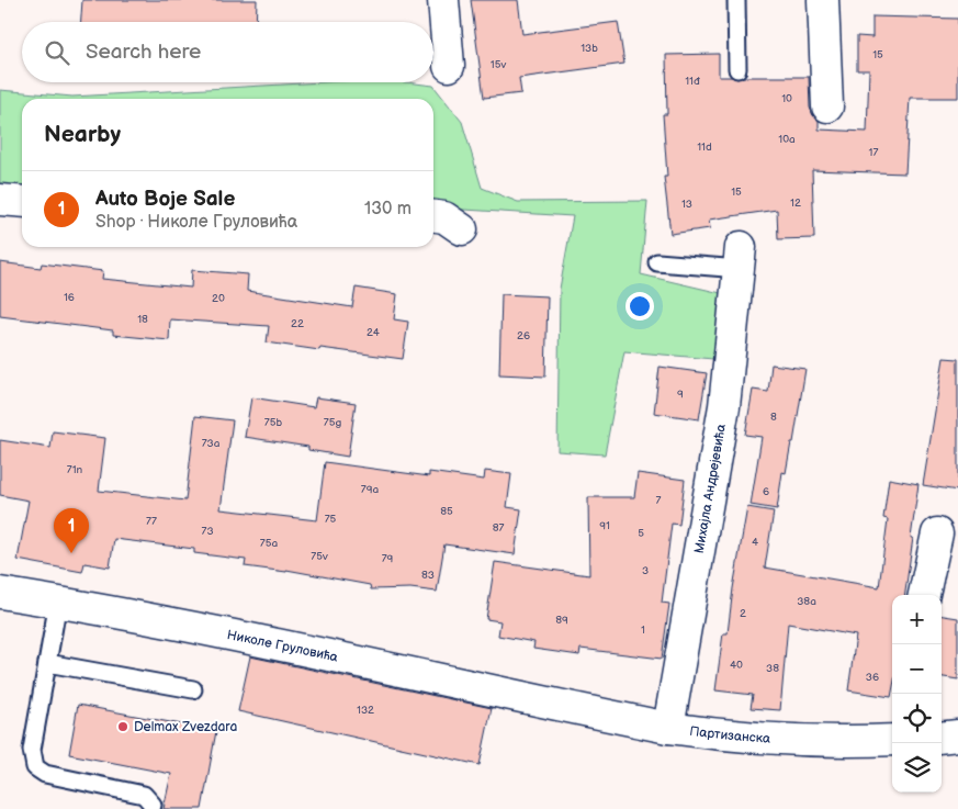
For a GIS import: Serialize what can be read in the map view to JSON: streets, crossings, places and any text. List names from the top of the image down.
{
  "streets": {
    "street": ["Михајла Андрејевића", "Николе Груловића", "Партизанска"]
  },
  "crossings": [
    ["Михајла Андрејевића", "Партизанска"],
    ["Николе Груловића", "Партизанска"]
  ],
  "places": ["Delmax Zvezdara"],
  "house_numbers": [
    "13b",
    "15",
    "15v",
    "11đ",
    "10",
    "10a",
    "11d",
    "17",
    "15",
    "12",
    "13",
    "16",
    "20",
    "18",
    "22",
    "24",
    "26",
    "9",
    "8",
    "75b",
    "75g",
    "73a",
    "71n",
    "79a",
    "6",
    "7",
    "85",
    "75",
    "77",
    "91",
    "87",
    "73",
    "5",
    "4",
    "75a",
    "75v",
    "79",
    "3",
    "83",
    "38a",
    "2",
    "89",
    "1",
    "40",
    "38",
    "36",
    "132"
  ],
  "page": {
    "search": "Search here",
    "heading": "Nearby",
    "list": [
      {
        "mark": "1",
        "name": "Auto Boje Sale",
        "note": "Shop · Николе Груловића",
        "value": "130 m"
      }
    ],
    "pins": "1",
    "map_buttons": ["+", "−"]
  }
}
